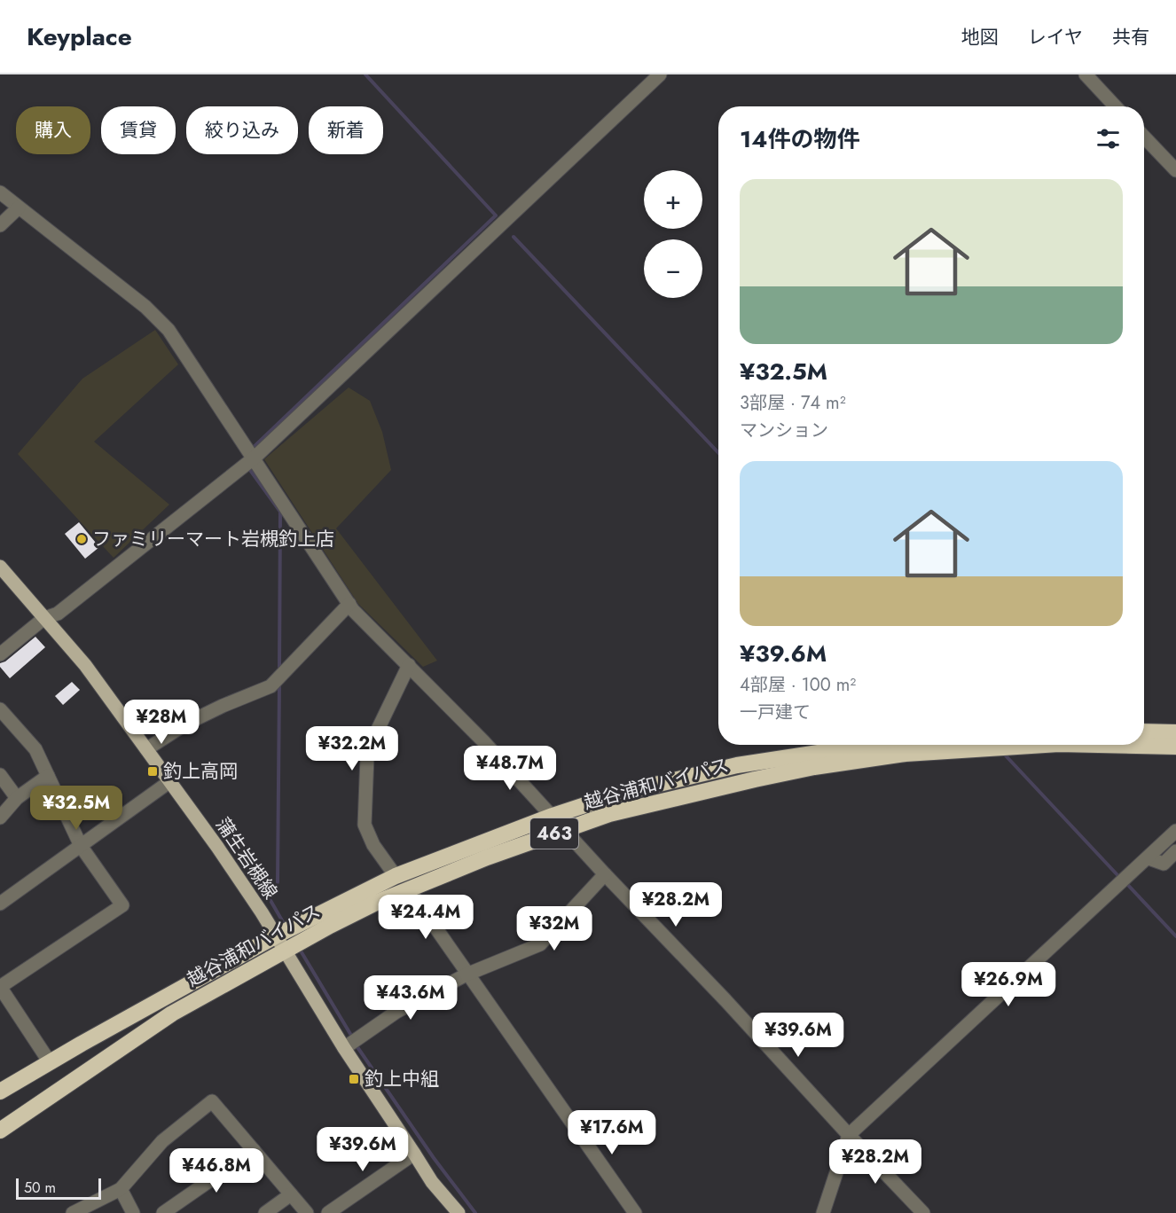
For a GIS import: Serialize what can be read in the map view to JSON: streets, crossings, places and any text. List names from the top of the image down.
{
  "streets": {
    "highway": ["越谷浦和バイパス", "463"],
    "main road": ["蒲生岩槻線"]
  },
  "crossings": [
    ["越谷浦和バイパス", "蒲生岩槻線"]
  ],
  "places": {
    "other": ["ファミリーマート岩槻釣上店"],
    "transit": ["釣上高岡", "釣上中組"]
  },
  "scale_bar": "50 m",
  "page": {
    "header": "Keyplace",
    "nav": ["地図", "レイヤ", "共有"],
    "chip": [
      "購入",
      "賃貸",
      "絞り込み",
      "新着"
    ],
    "heading": "14件の物件",
    "map_buttons": ["+", "−"],
    "list": [
      {
        "name": "¥32.5M",
        "note": "3部屋 · 74 m² · マンション"
      },
      {
        "name": "¥39.6M",
        "note": "4部屋 · 100 m² · 一戸建て"
      }
    ],
    "price": [
      "¥28M",
      "¥32.2M",
      "¥48.7M",
      "¥32.5M",
      "¥28.2M",
      "¥24.4M",
      "¥32M",
      "¥26.9M",
      "¥43.6M",
      "¥39.6M",
      "¥17.6M",
      "¥39.6M",
      "¥28.2M",
      "¥46.8M"
    ],
    "scale": "50 m"
  }
}
